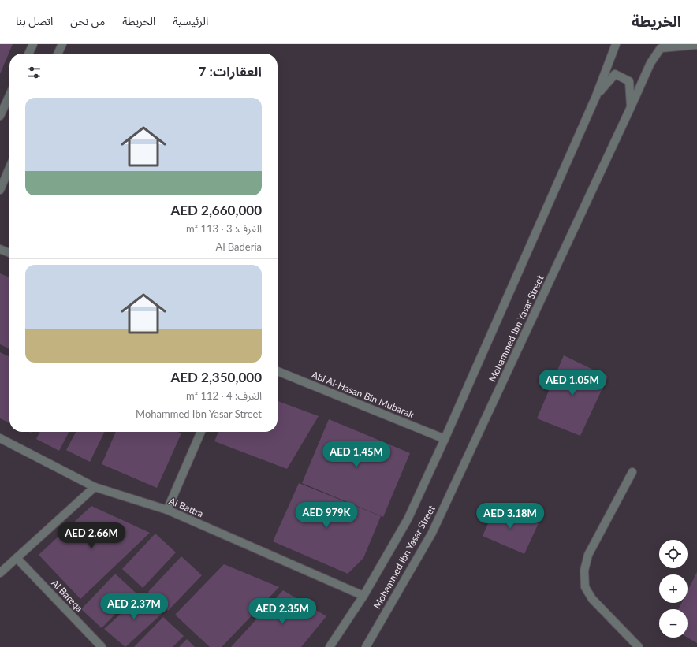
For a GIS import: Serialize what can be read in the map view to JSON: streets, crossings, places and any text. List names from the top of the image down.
{
  "streets": {
    "street": [
      "Mohammed Ibn Yasar Street",
      "Abi Al-Hasan Bin Mubarak",
      "Al Battra",
      "Al Bareqa"
    ]
  },
  "crossings": [
    ["Mohammed Ibn Yasar Street", "Abi Al-Hasan Bin Mubarak"],
    ["Mohammed Ibn Yasar Street", "Al Battra"]
  ],
  "page": {
    "header": "الخريطة",
    "nav": [
      "الرئيسية",
      "الخريطة",
      "من نحن",
      "اتصل بنا"
    ],
    "heading": "العقارات: 7",
    "list": [
      {
        "name": "AED 2,660,000",
        "note": "الغرف: 3 · 113 m² · Al Baderia"
      },
      {
        "name": "AED 2,350,000",
        "note": "الغرف: 4 · 112 m² · Mohammed Ibn Yasar Street"
      }
    ],
    "price": [
      "AED 1.05M",
      "AED 1.45M",
      "AED 979K",
      "AED 3.18M",
      "AED 2.66M",
      "AED 2.37M",
      "AED 2.35M"
    ],
    "map_buttons": ["+", "−"]
  }
}
